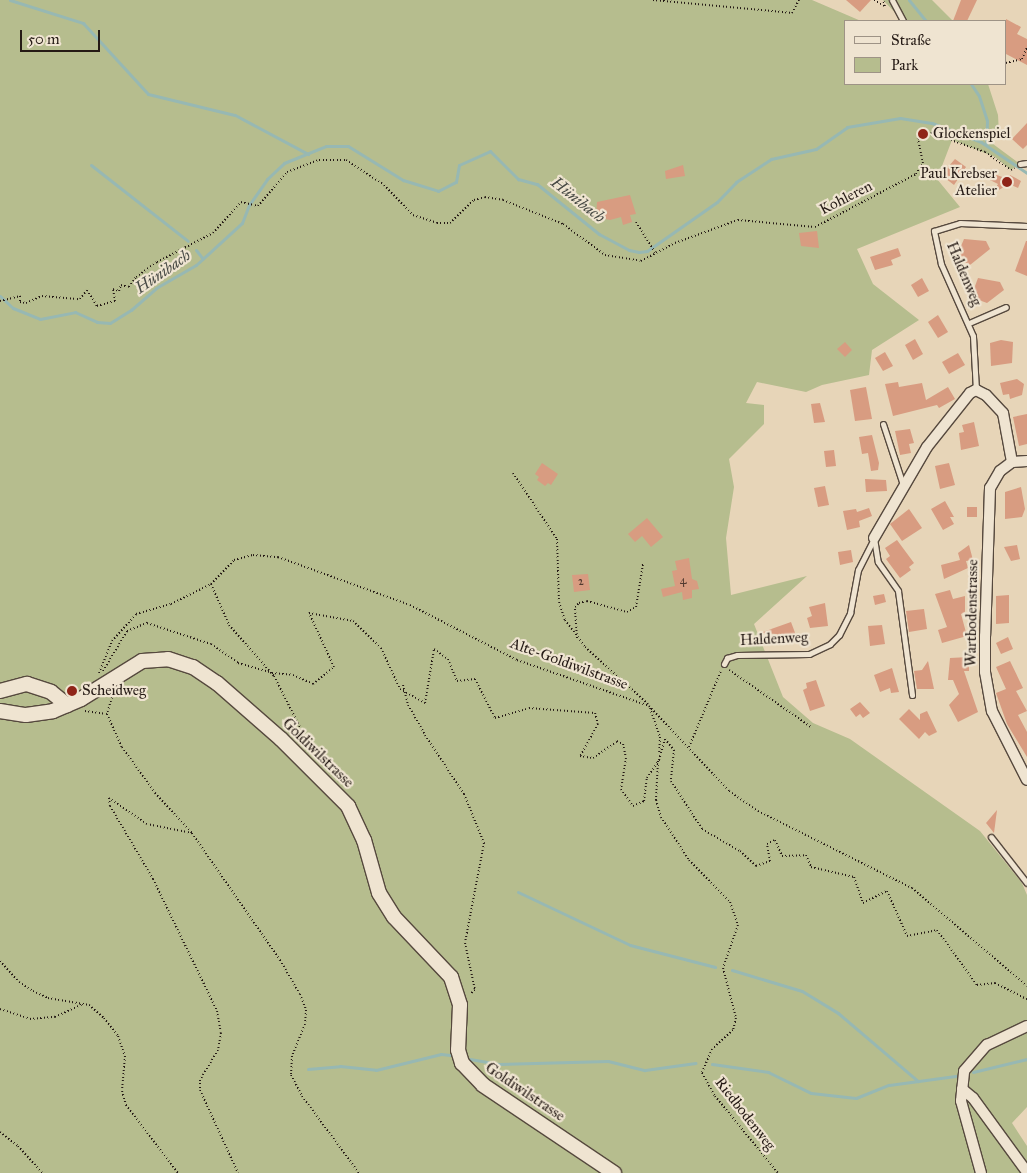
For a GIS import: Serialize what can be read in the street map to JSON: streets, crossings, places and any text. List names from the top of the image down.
{
  "streets": {
    "street": ["Haldenweg", "Wartbodenstrasse", "Goldiwilstrasse"],
    "path": ["Kohleren", "Alte-Goldiwilstrasse", "Riedbodenweg"]
  },
  "crossings": [
    ["Alte-Goldiwilstrasse", "Riedbodenweg"]
  ],
  "water": ["Hünibach"],
  "places": ["Glockenspiel", "Paul Krebser Atelier", "Scheidweg"],
  "house_numbers": ["4", "2"],
  "legend": ["Straße", "Park"],
  "scale_bar": "50 m"
}
